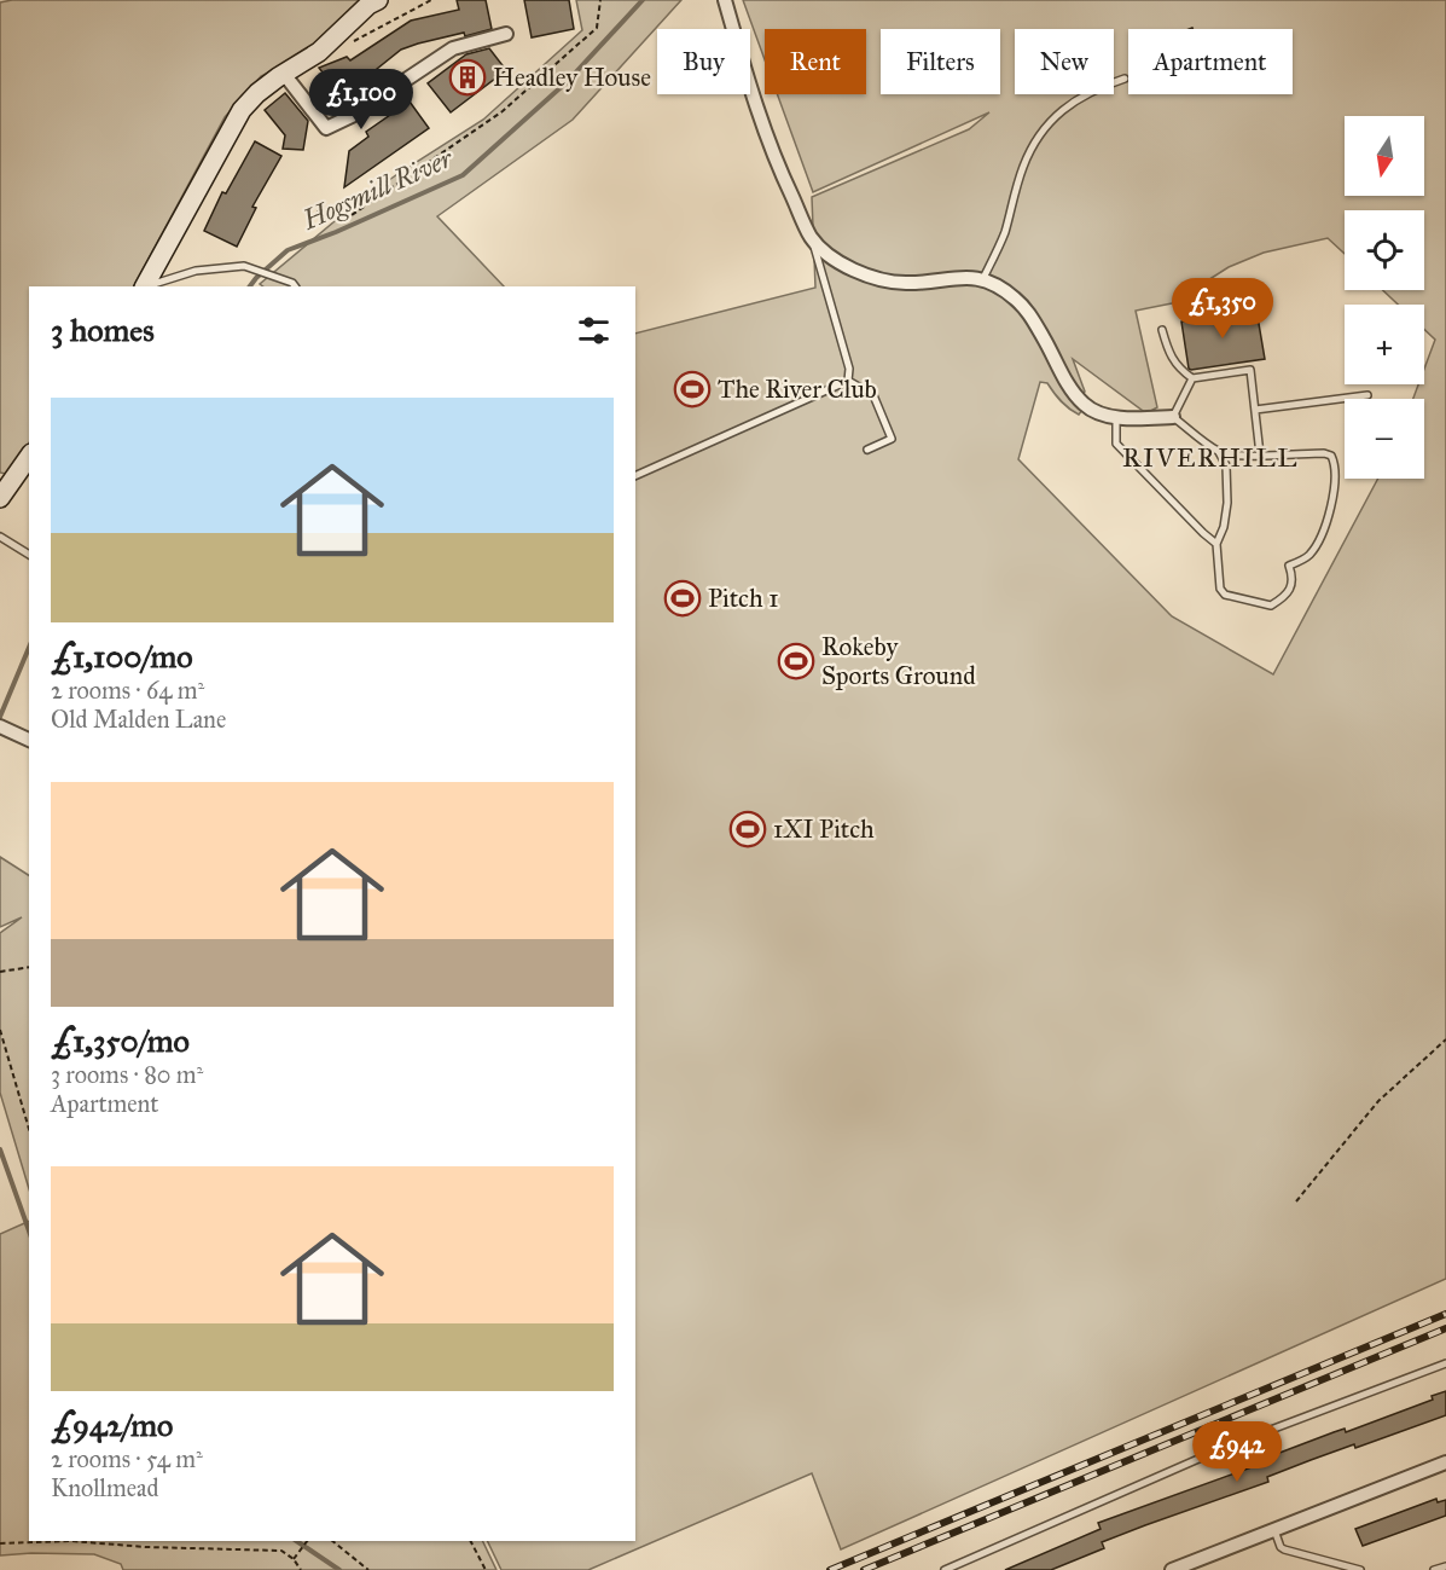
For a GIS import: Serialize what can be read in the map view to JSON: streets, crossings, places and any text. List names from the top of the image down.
{
  "districts": ["RIVERHILL"],
  "water": ["Hogsmill River"],
  "places": {
    "building": ["Headley House"],
    "sports": [
      "The River Club",
      "Pitch 1",
      "Rokeby Sports Ground",
      "1XI Pitch"
    ]
  },
  "north": "bottom",
  "page": {
    "chip": [
      "Buy",
      "Rent",
      "Filters",
      "New",
      "Apartment"
    ],
    "price": ["£1,100", "£1,350", "£942"],
    "map_buttons": ["+", "−"],
    "heading": "3 homes",
    "list": [
      {
        "name": "£1,100/mo",
        "note": "2 rooms · 64 m² · Old Malden Lane"
      },
      {
        "name": "£1,350/mo",
        "note": "3 rooms · 80 m² · Apartment"
      },
      {
        "name": "£942/mo",
        "note": "2 rooms · 54 m² · Knollmead"
      }
    ]
  }
}
